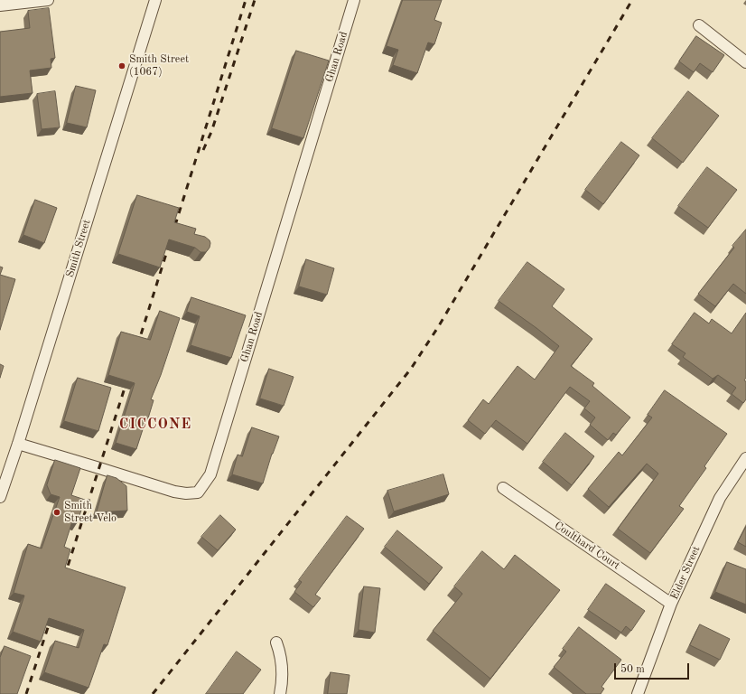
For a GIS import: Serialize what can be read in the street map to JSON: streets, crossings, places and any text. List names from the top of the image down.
{
  "streets": {
    "street": [
      "Ghan Road",
      "Smith Street",
      "Coulthard Court",
      "Elder Street"
    ]
  },
  "crossings": [
    ["Ghan Road", "Smith Street"],
    ["Coulthard Court", "Elder Street"]
  ],
  "districts": ["CICCONE"],
  "places": ["Smith Street (1067)", "Smith Street Velo"],
  "scale_bar": "50 m"
}
